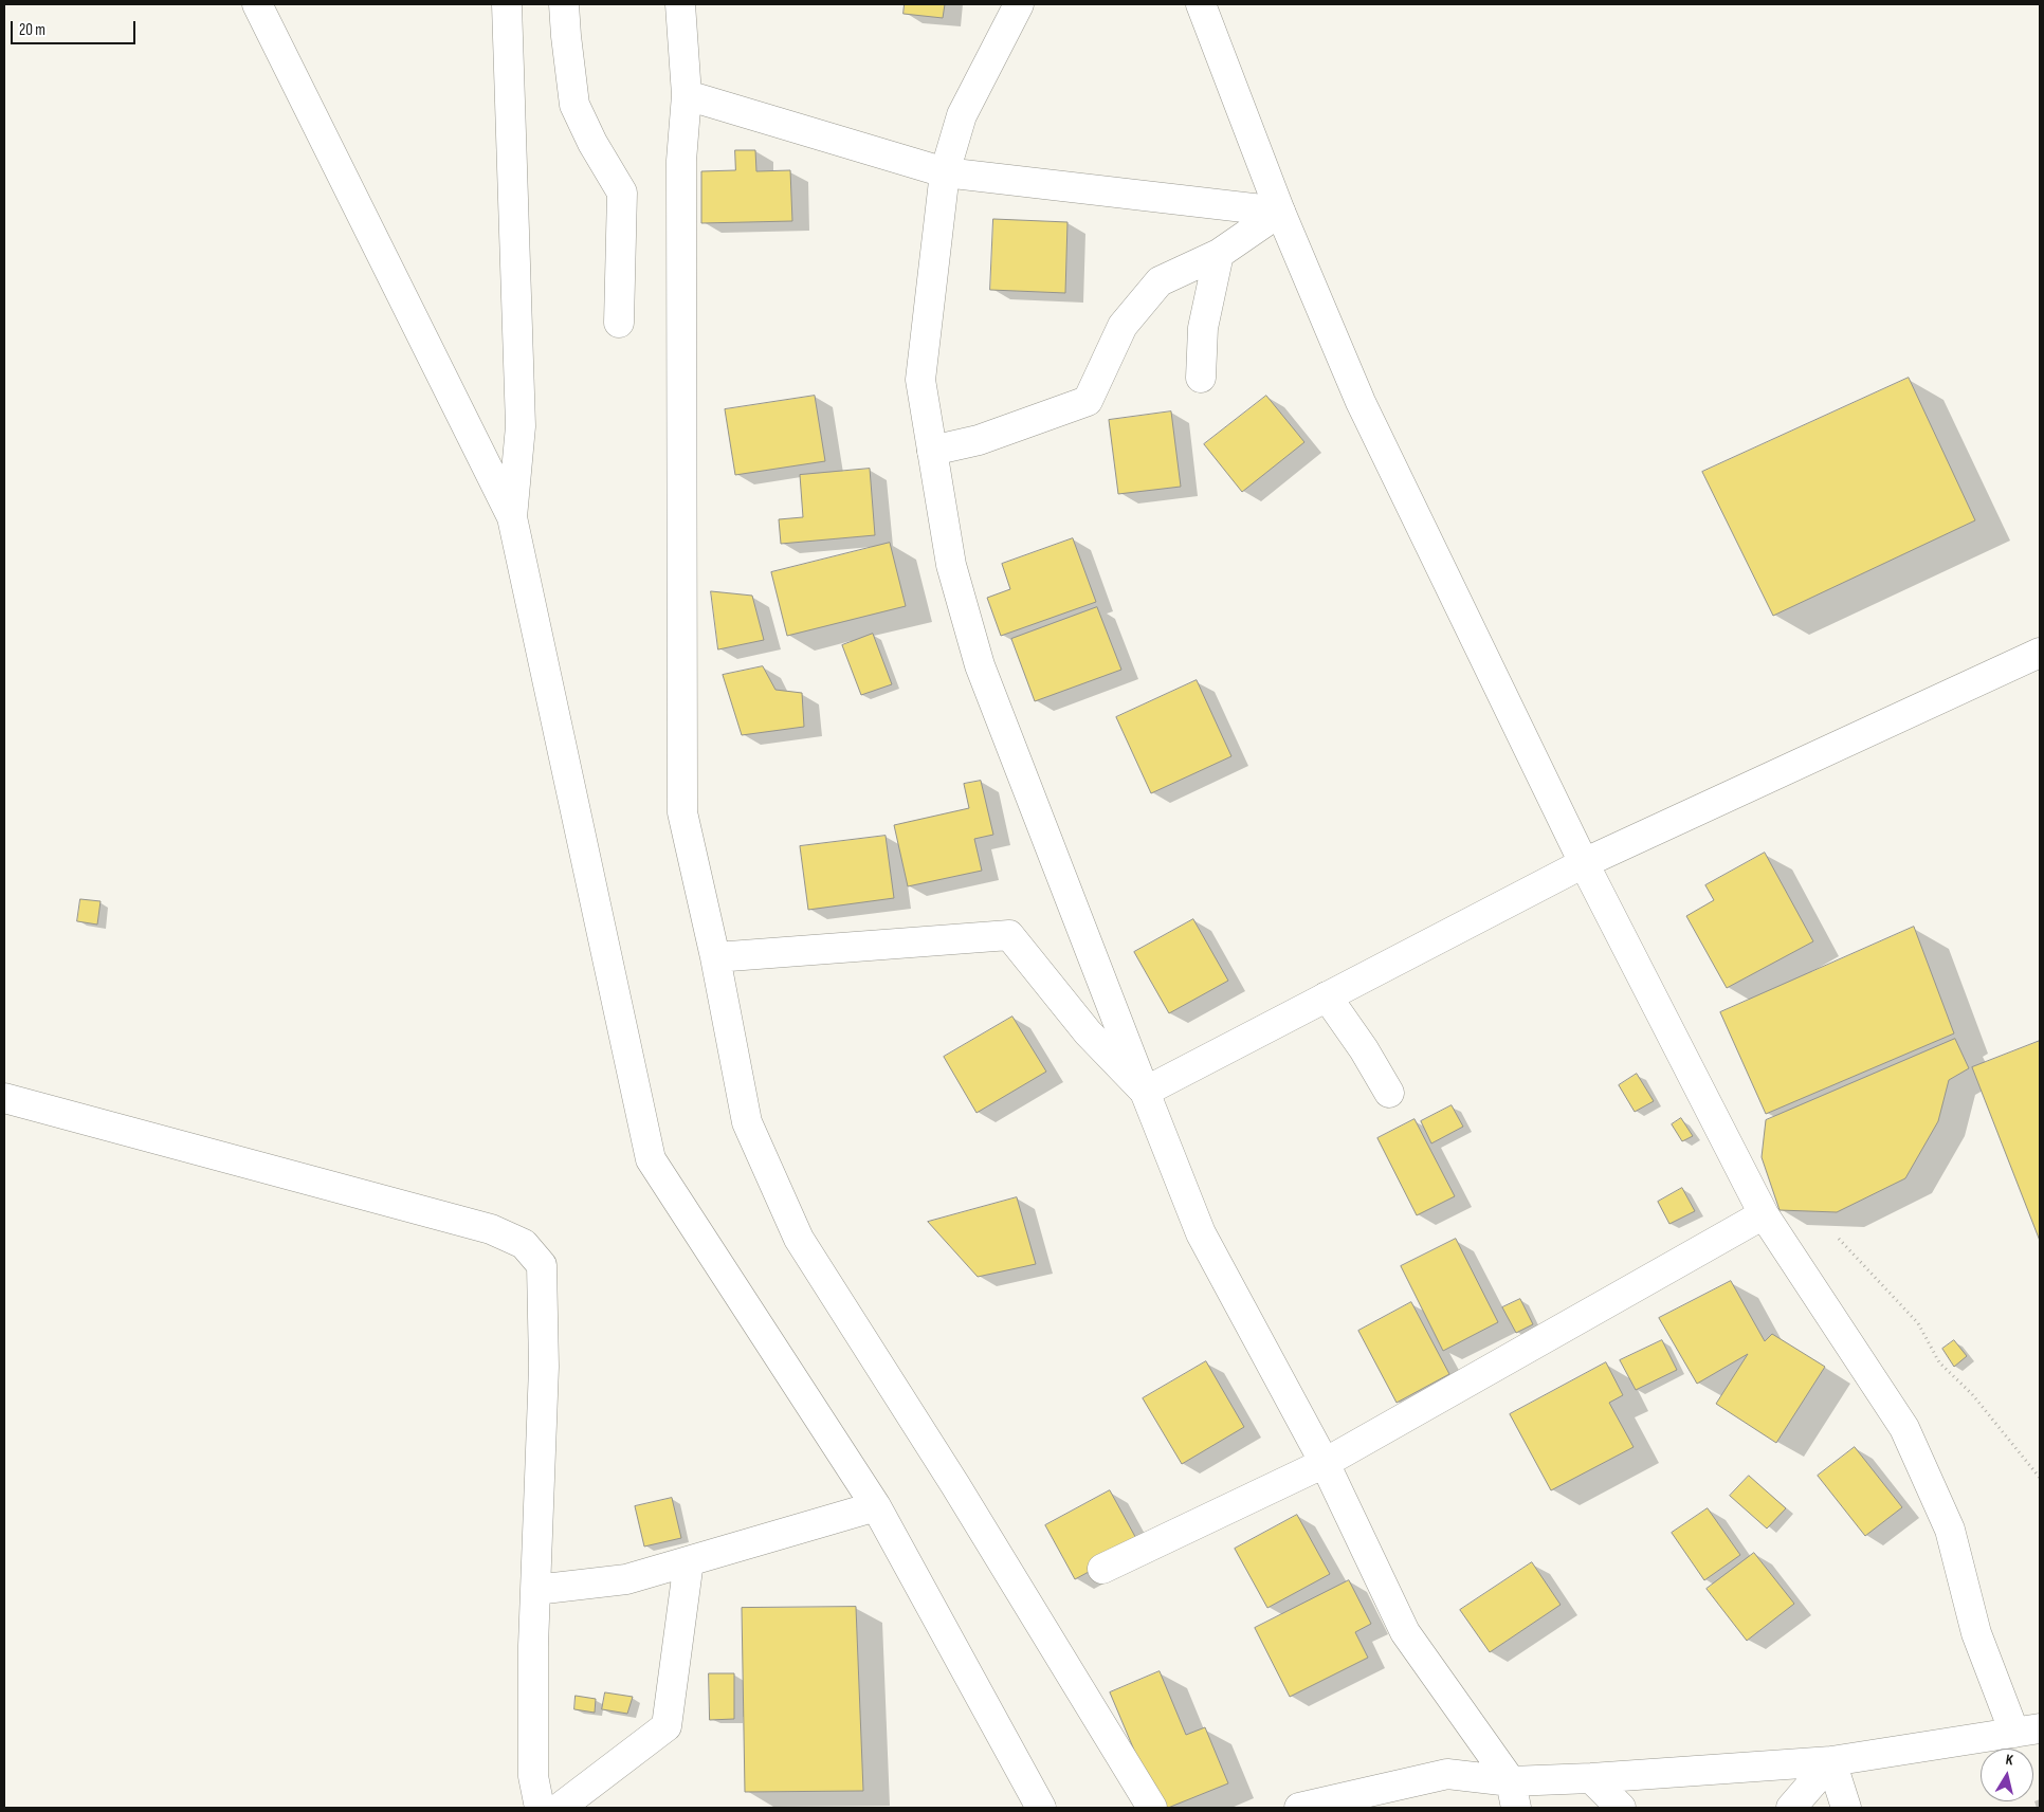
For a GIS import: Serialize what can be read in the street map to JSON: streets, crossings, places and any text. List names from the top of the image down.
{
  "scale_bar": "20 m",
  "north": "top"
}
